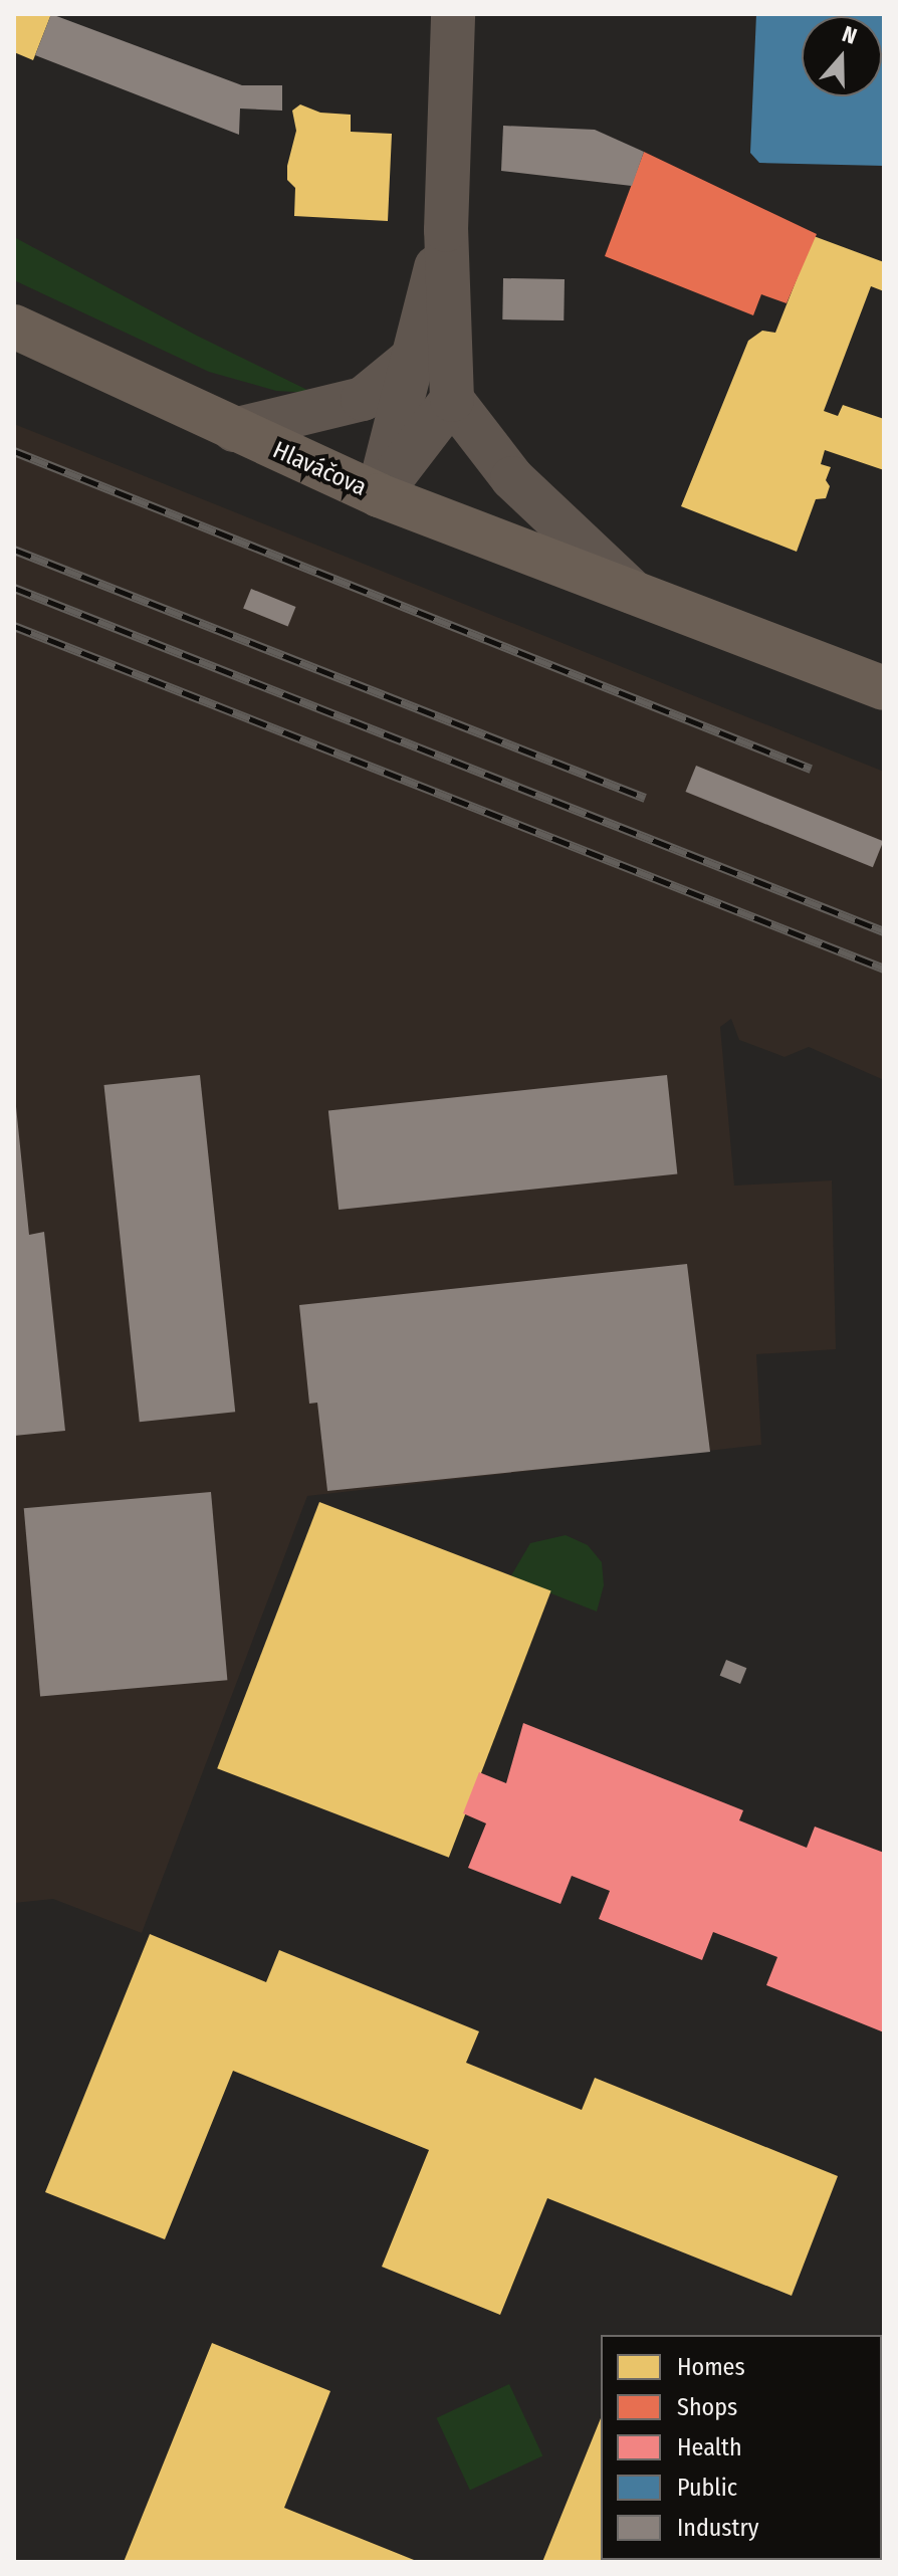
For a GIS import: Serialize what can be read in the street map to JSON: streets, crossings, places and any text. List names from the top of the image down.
{
  "streets": {
    "main road": ["Hlaváčova"]
  },
  "legend": [
    "Homes",
    "Shops",
    "Health",
    "Public",
    "Industry"
  ],
  "north": "top"
}
